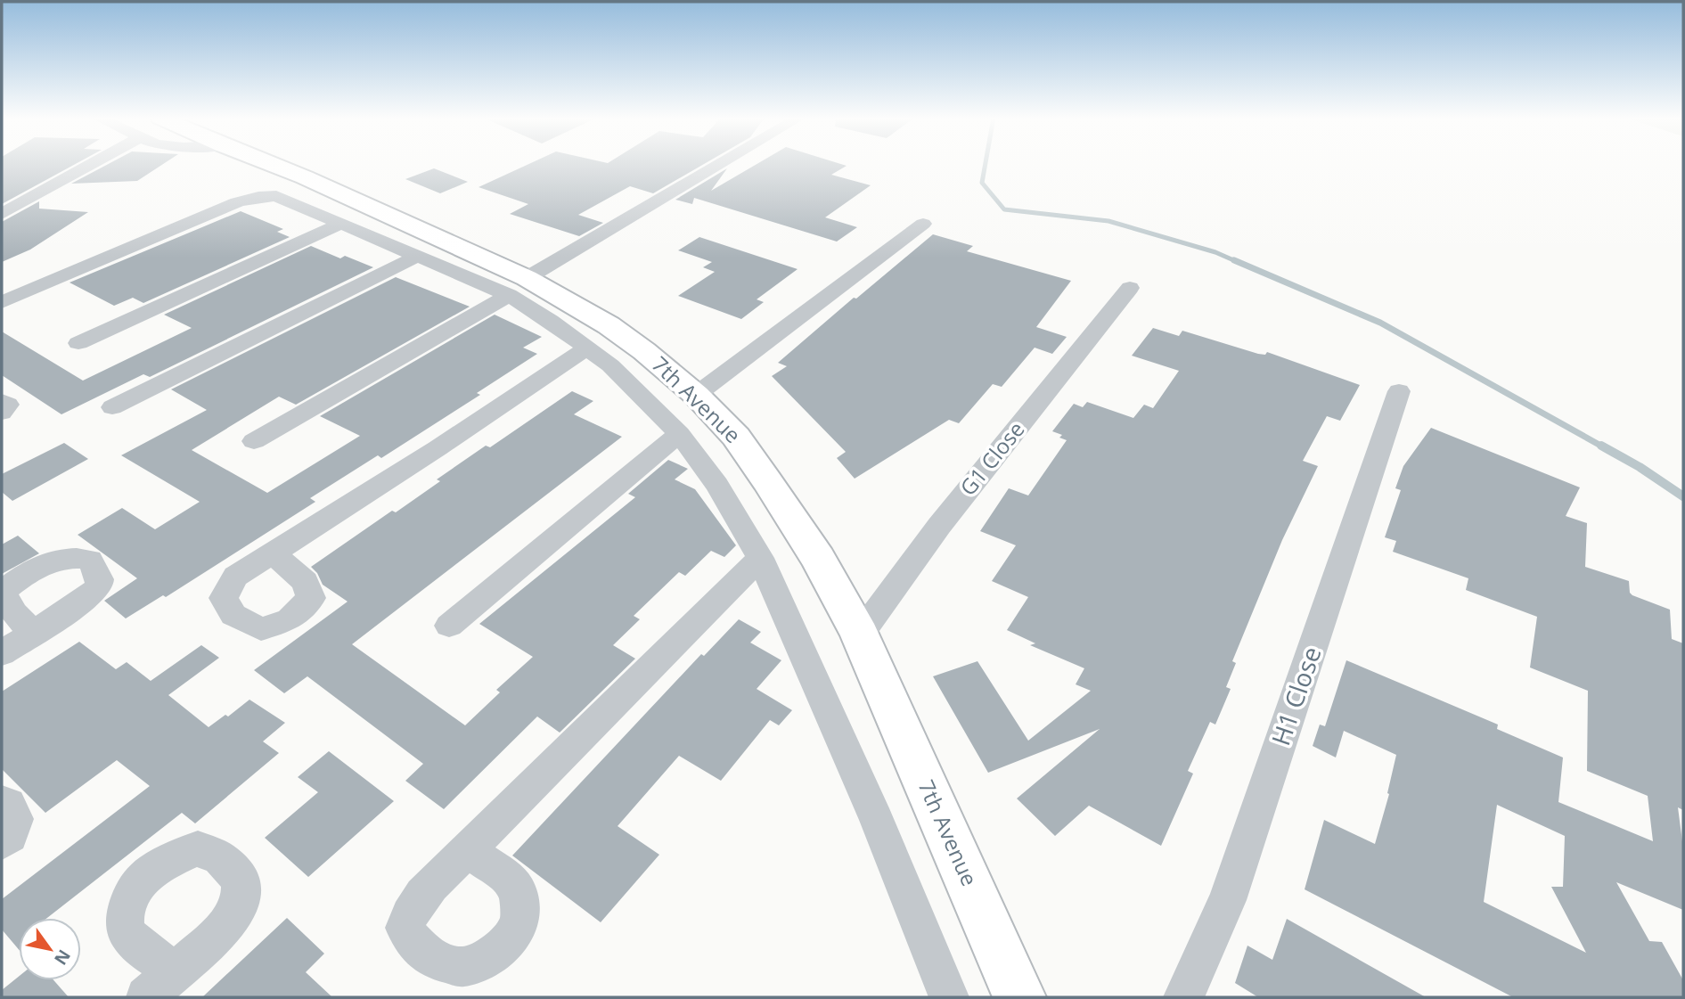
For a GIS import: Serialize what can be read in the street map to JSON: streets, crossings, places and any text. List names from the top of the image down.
{
  "streets": {
    "main road": ["7th Avenue"],
    "street": ["G1 Close", "H1 Close"]
  },
  "crossings": [
    ["7th Avenue", "G1 Close"]
  ],
  "north": "bottom right"
}
